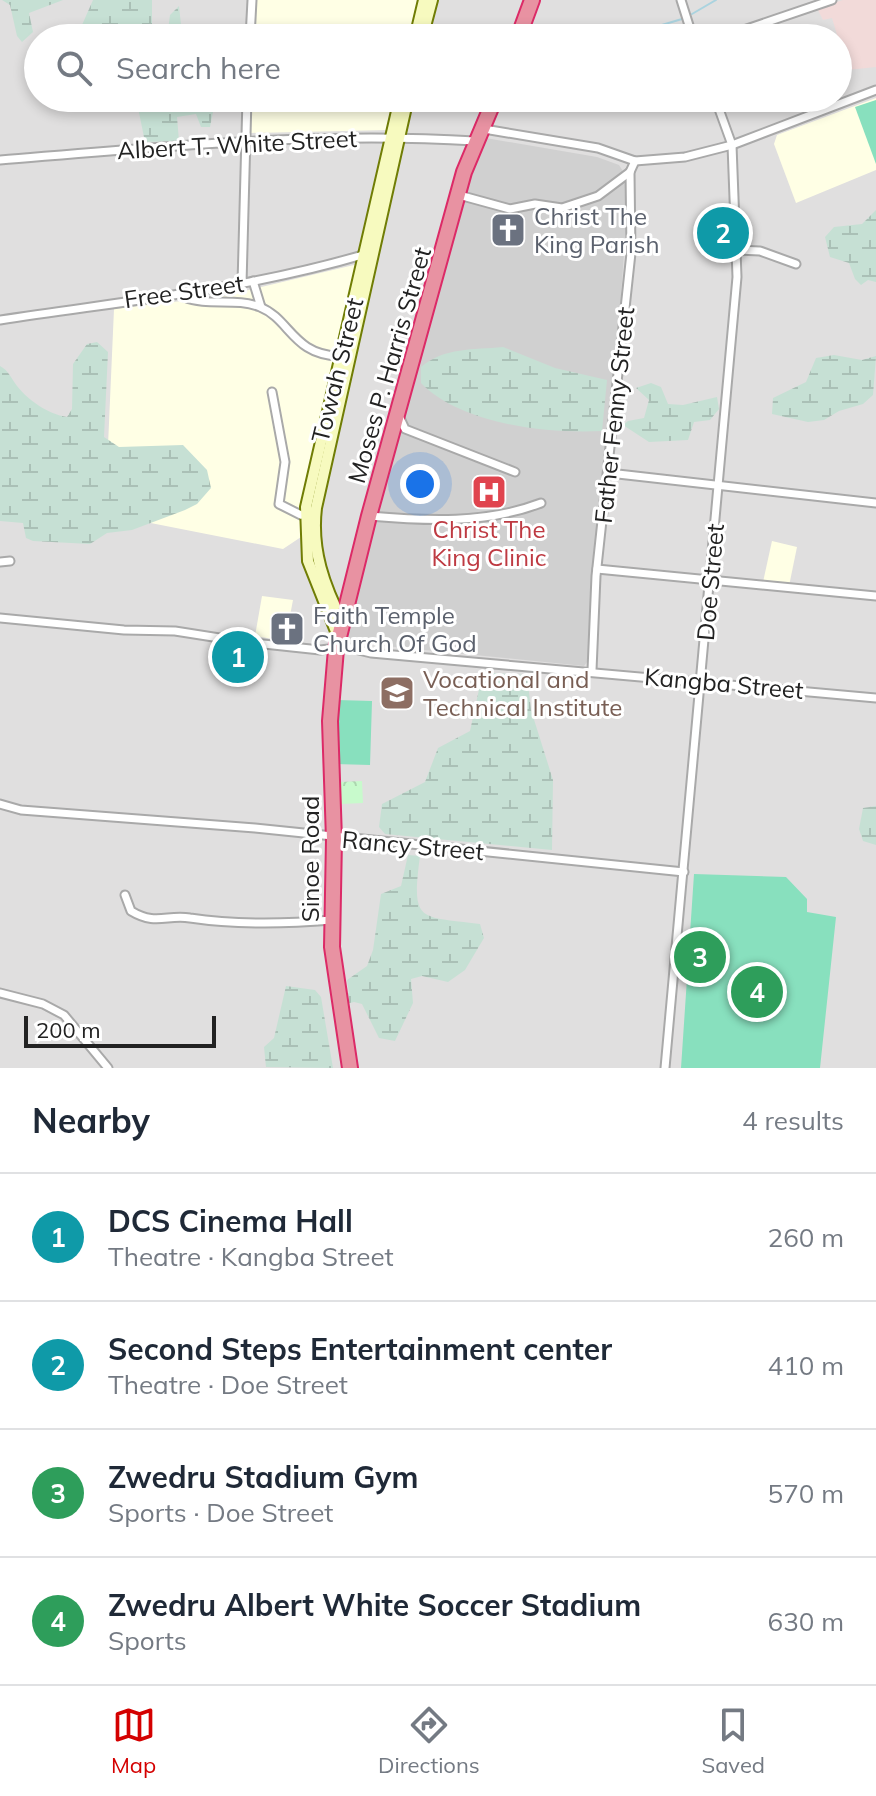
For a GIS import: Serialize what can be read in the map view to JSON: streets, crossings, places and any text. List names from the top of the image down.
{
  "streets": {
    "highway": ["Moses P. Harris Street", "Sinoe Road"],
    "street": [
      "Albert T. White Street",
      "Free Street",
      "Towah Street",
      "Father Fenny Street",
      "Doe Street",
      "Kangba Street",
      "Rancy Street"
    ]
  },
  "crossings": [
    ["Albert T. White Street", "Moses P. Harris Street"],
    ["Albert T. White Street", "Towah Street"],
    ["Free Street", "Towah Street"],
    ["Moses P. Harris Street", "Towah Street"],
    ["Moses P. Harris Street", "Kangba Street"],
    ["Moses P. Harris Street", "Sinoe Road"],
    ["Towah Street", "Kangba Street"],
    ["Towah Street", "Sinoe Road"],
    ["Father Fenny Street", "Kangba Street"],
    ["Doe Street", "Kangba Street"],
    ["Doe Street", "Rancy Street"],
    ["Kangba Street", "Sinoe Road"],
    ["Rancy Street", "Sinoe Road"]
  ],
  "places": {
    "church": ["Christ The King Parish", "Faith Temple Church Of God"],
    "hospital": ["Christ The King Clinic"],
    "school or university": ["Vocational and Technical Institute"]
  },
  "scale_bar": "200 m",
  "page": {
    "search": "Search here",
    "pins": [
      "2",
      "1",
      "3",
      "4"
    ],
    "scale": "200 m",
    "heading": ["Nearby", "4 results"],
    "list": [
      {
        "mark": "1",
        "name": "DCS Cinema Hall",
        "note": "Theatre · Kangba Street",
        "value": "260 m"
      },
      {
        "mark": "2",
        "name": "Second Steps Entertainment center",
        "note": "Theatre · Doe Street",
        "value": "410 m"
      },
      {
        "mark": "3",
        "name": "Zwedru Stadium Gym",
        "note": "Sports · Doe Street",
        "value": "570 m"
      },
      {
        "mark": "4",
        "name": "Zwedru Albert White Soccer Stadium",
        "note": "Sports",
        "value": "630 m"
      }
    ],
    "nav": ["Map", "Directions", "Saved"]
  }
}
